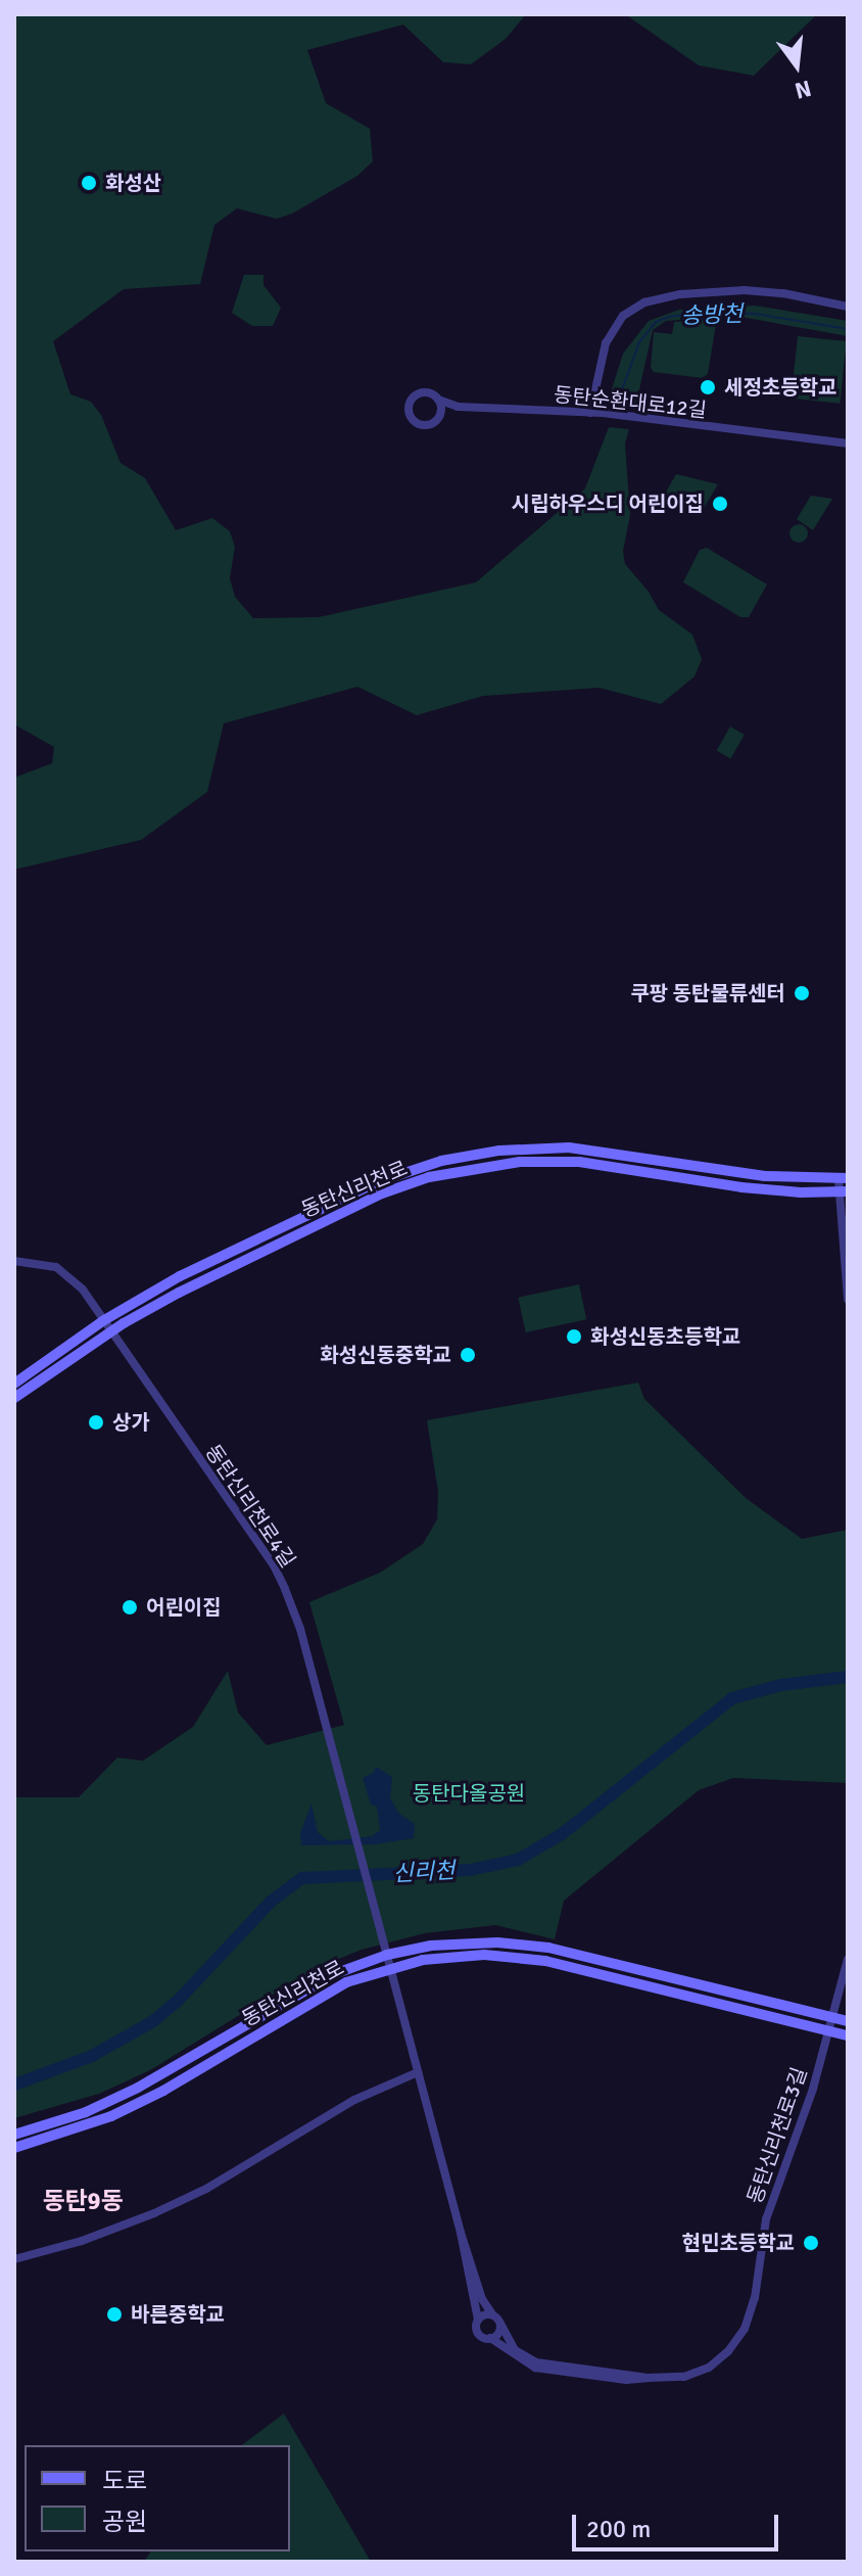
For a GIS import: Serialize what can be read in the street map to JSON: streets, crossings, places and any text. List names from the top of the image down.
{
  "streets": {
    "main road": ["동탄신리천로"],
    "street": ["동탄순환대로12길", "동탄신리천로4길", "동탄신리천로3길"]
  },
  "crossings": [
    ["동탄신리천로", "동탄신리천로4길"],
    ["동탄신리천로", "동탄신리천로3길"],
    ["동탄신리천로4길", "동탄신리천로3길"]
  ],
  "districts": ["동탄9동"],
  "water": ["송방천", "신리천"],
  "parks": ["동탄다올공원"],
  "places": [
    "화성산",
    "세정초등학교",
    "시립하우스디 어린이집",
    "쿠팡 동탄물류센터",
    "화성신동초등학교",
    "화성신동중학교",
    "상가",
    "어린이집",
    "현민초등학교",
    "바른중학교"
  ],
  "legend": ["도로", "공원"],
  "scale_bar": "200 m",
  "north": "bottom"
}
